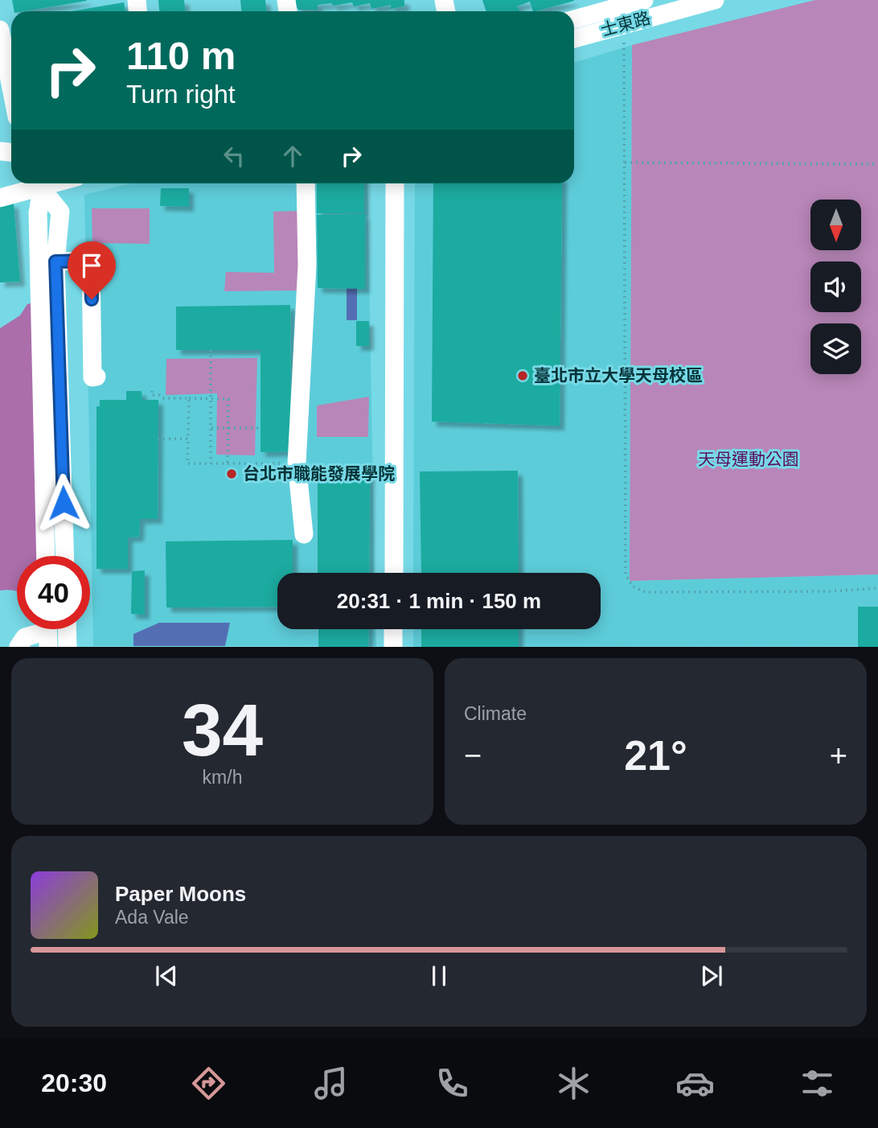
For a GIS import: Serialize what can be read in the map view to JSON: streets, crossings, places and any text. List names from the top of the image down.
{
  "streets": {
    "street": ["士東路"]
  },
  "parks": ["天母運動公園"],
  "places": ["臺北市立大學天母校區", "台北市職能發展學院"],
  "north": "bottom",
  "page": {
    "turn": ["110 m", "Turn right"],
    "limit": "40",
    "trip": "20:31 · 1 min · 150 m",
    "tile": [
      ["34", "km/h"],
      "Climate"
    ],
    "heat": ["−", "21°", "+"],
    "song": ["Paper Moons", "Ada Vale"],
    "tabs": "20:30"
  }
}
